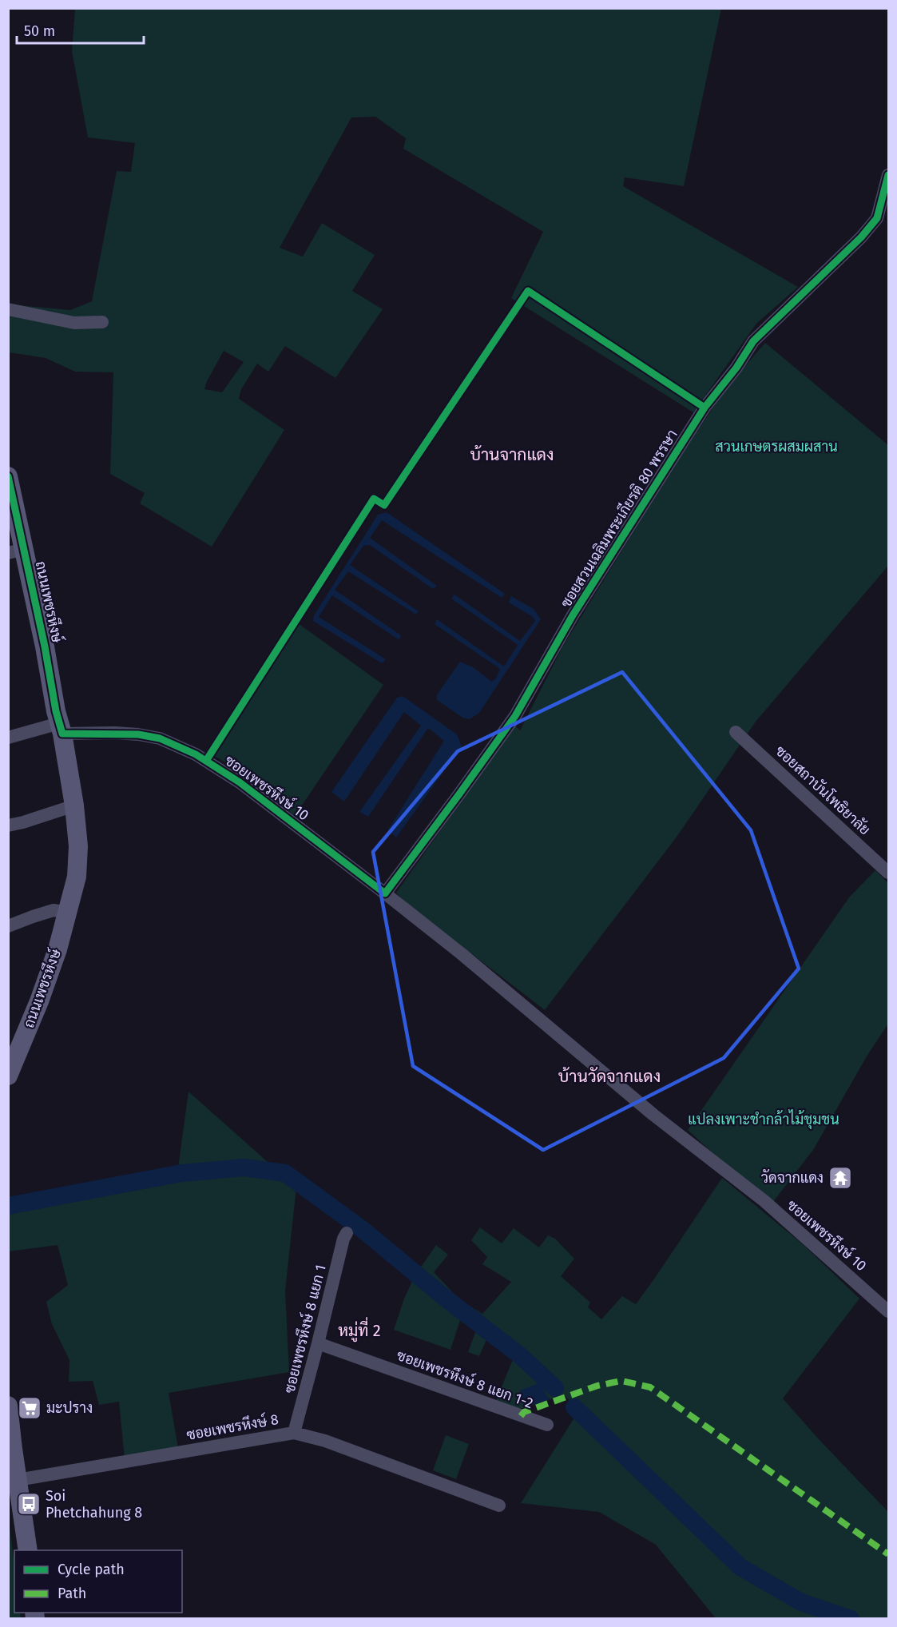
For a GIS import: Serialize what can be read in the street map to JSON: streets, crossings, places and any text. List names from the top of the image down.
{
  "streets": {
    "main road": ["ถนนเพชรหึงษ์"],
    "street": [
      "ซอยสวนเฉลิมพระเกียรติ 80 พรรษา",
      "ซอยเพชรหึงษ์ 10",
      "ซอยสถาบันโพธิยาลัย",
      "ซอยเพชรหึงษ์ 8 แยก 1",
      "ซอยเพชรหึงษ์ 8 แยก 1-2",
      "ซอยเพชรหึงษ์ 8"
    ]
  },
  "crossings": [
    ["ซอยสวนเฉลิมพระเกียรติ 80 พรรษา", "ซอยเพชรหึงษ์ 10"],
    ["ถนนเพชรหึงษ์", "ซอยเพชรหึงษ์ 10"],
    ["ซอยเพชรหึงษ์ 8 แยก 1", "ซอยเพชรหึงษ์ 8 แยก 1-2"],
    ["ซอยเพชรหึงษ์ 8 แยก 1", "ซอยเพชรหึงษ์ 8"]
  ],
  "districts": ["บ้านจากแดง", "บ้านวัดจากแดง", "หมู่ที่ 2"],
  "parks": ["สวนเกษตรผสมผสาน", "แปลงเพาะชำกล้าไม้ชุมชน"],
  "places": {
    "temple": ["วัดจากแดง"],
    "supermarket": ["มะปราง"],
    "bus stop": ["Soi Phetchahung 8"]
  },
  "legend": ["Cycle path", "Path"],
  "scale_bar": "50 m"
}
